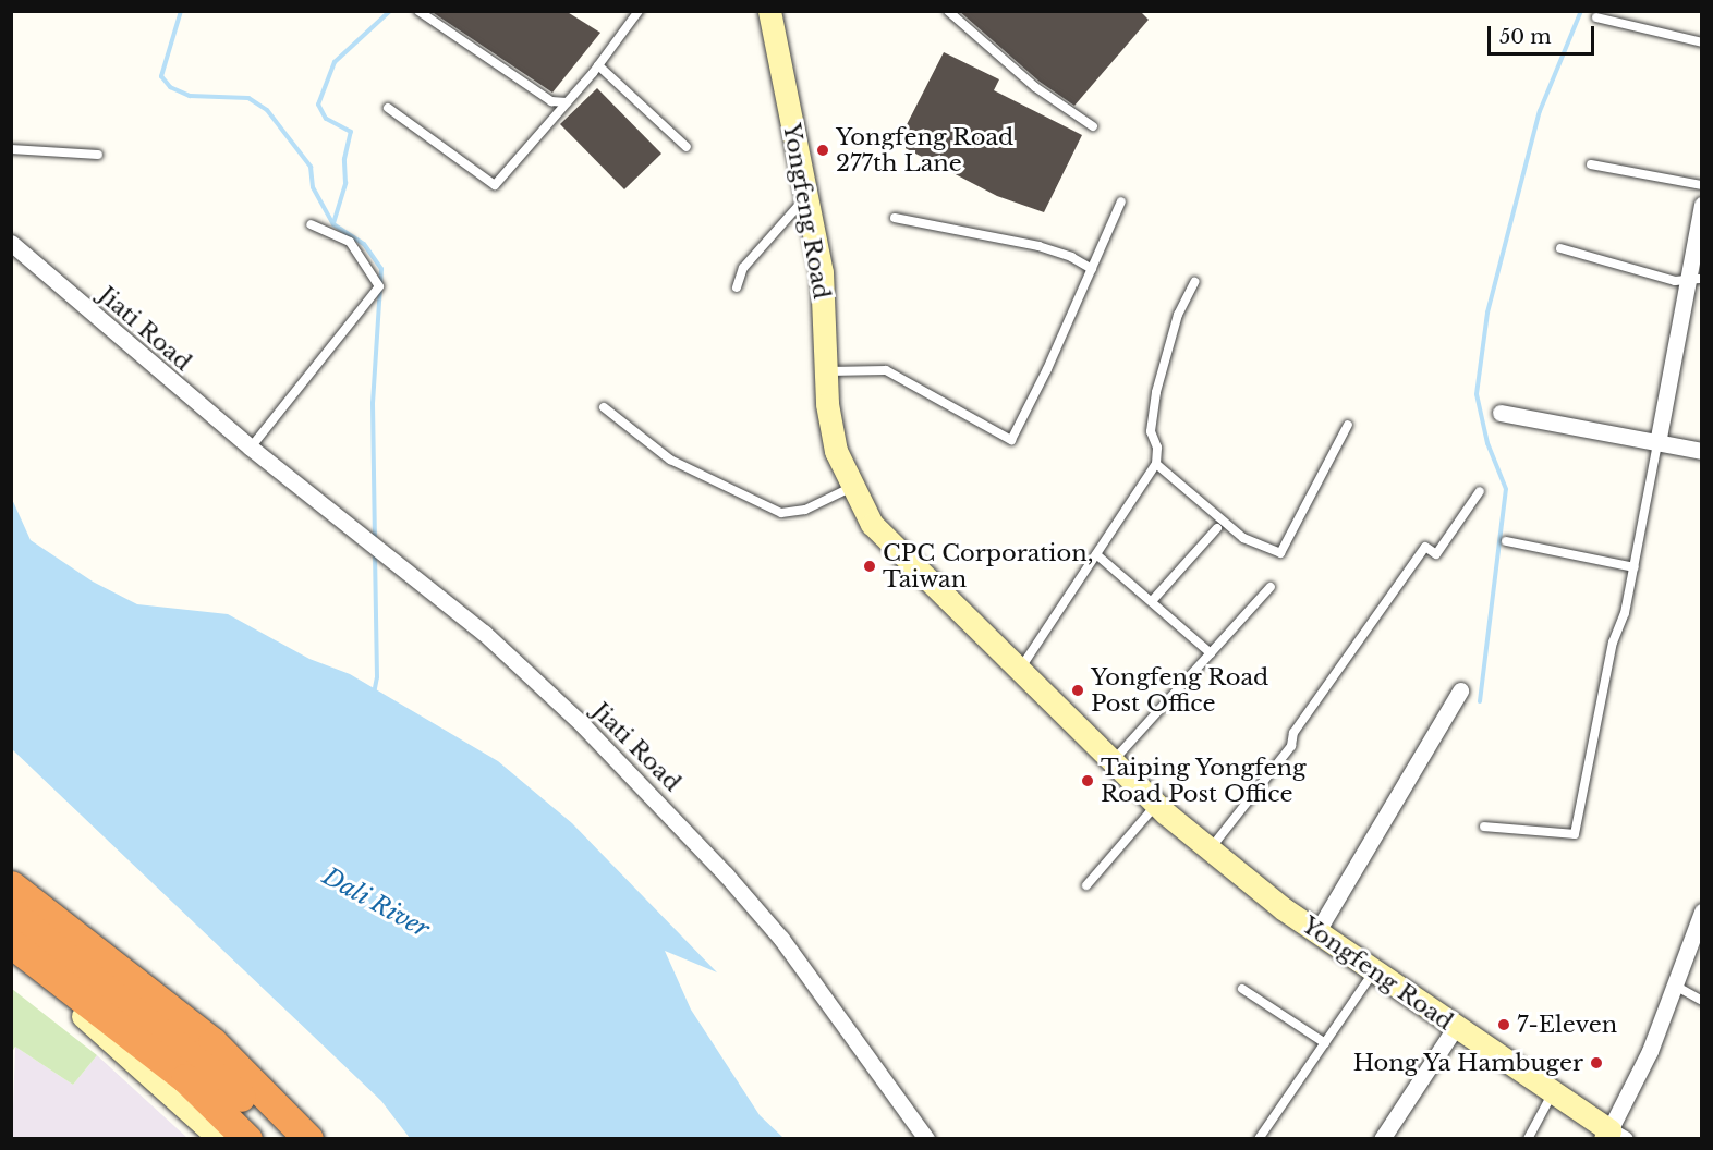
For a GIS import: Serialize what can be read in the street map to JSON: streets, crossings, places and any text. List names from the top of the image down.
{
  "streets": {
    "street": ["Yongfeng Road", "Jiati Road"]
  },
  "water": ["Dali River"],
  "places": [
    "Yongfeng Road 277th Lane",
    "CPC Corporation, Taiwan",
    "Yongfeng Road Post Office",
    "Taiping Yongfeng Road Post Office",
    "7-Eleven",
    "Hong Ya Hambuger"
  ],
  "scale_bar": "50 m"
}
